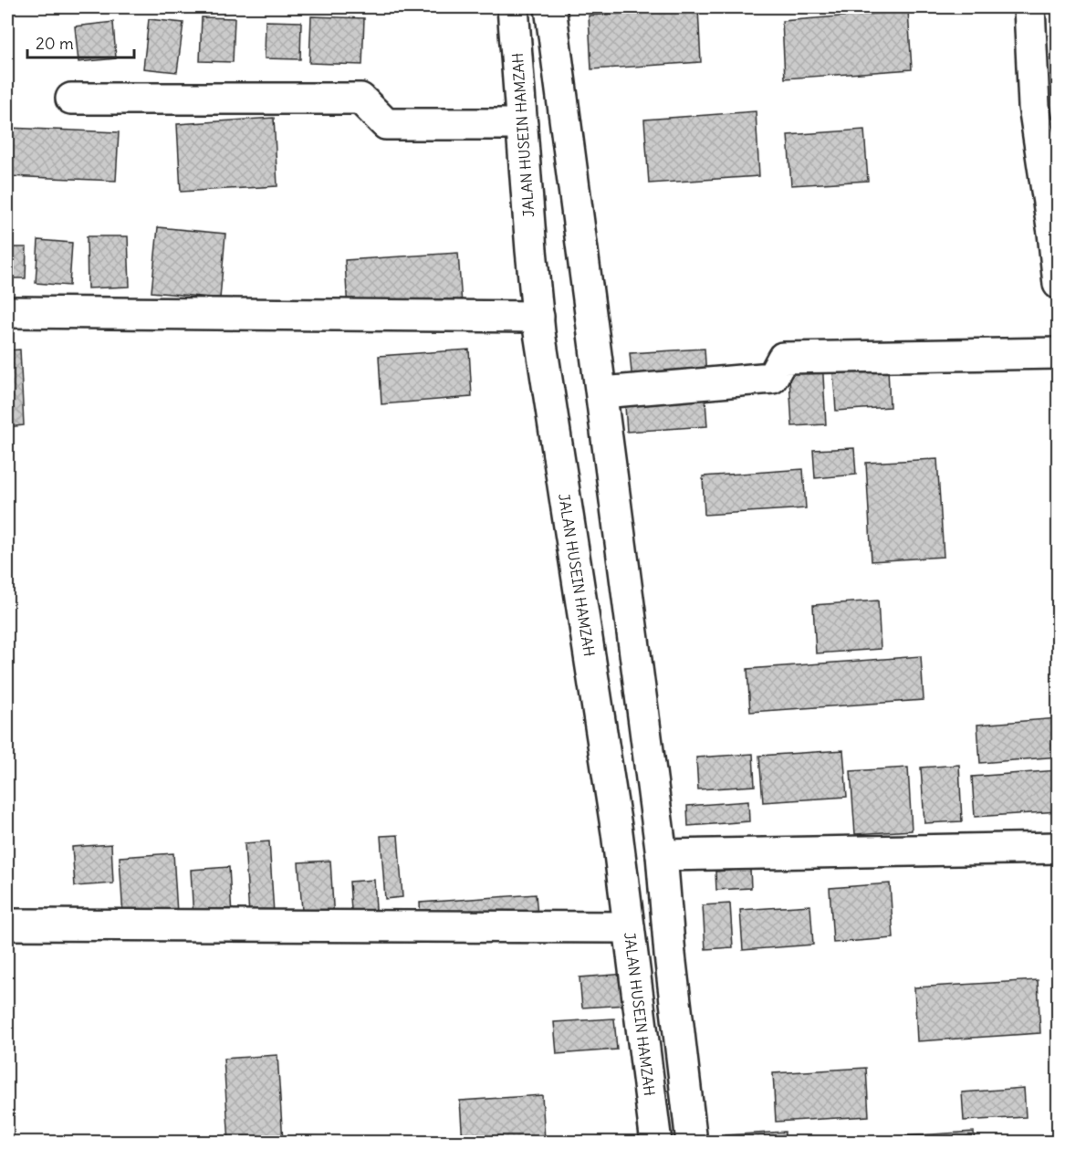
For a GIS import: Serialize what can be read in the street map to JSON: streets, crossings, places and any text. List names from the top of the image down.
{
  "streets": {
    "street": ["JALAN HUSEIN HAMZAH"]
  },
  "scale_bar": "20 m"
}
